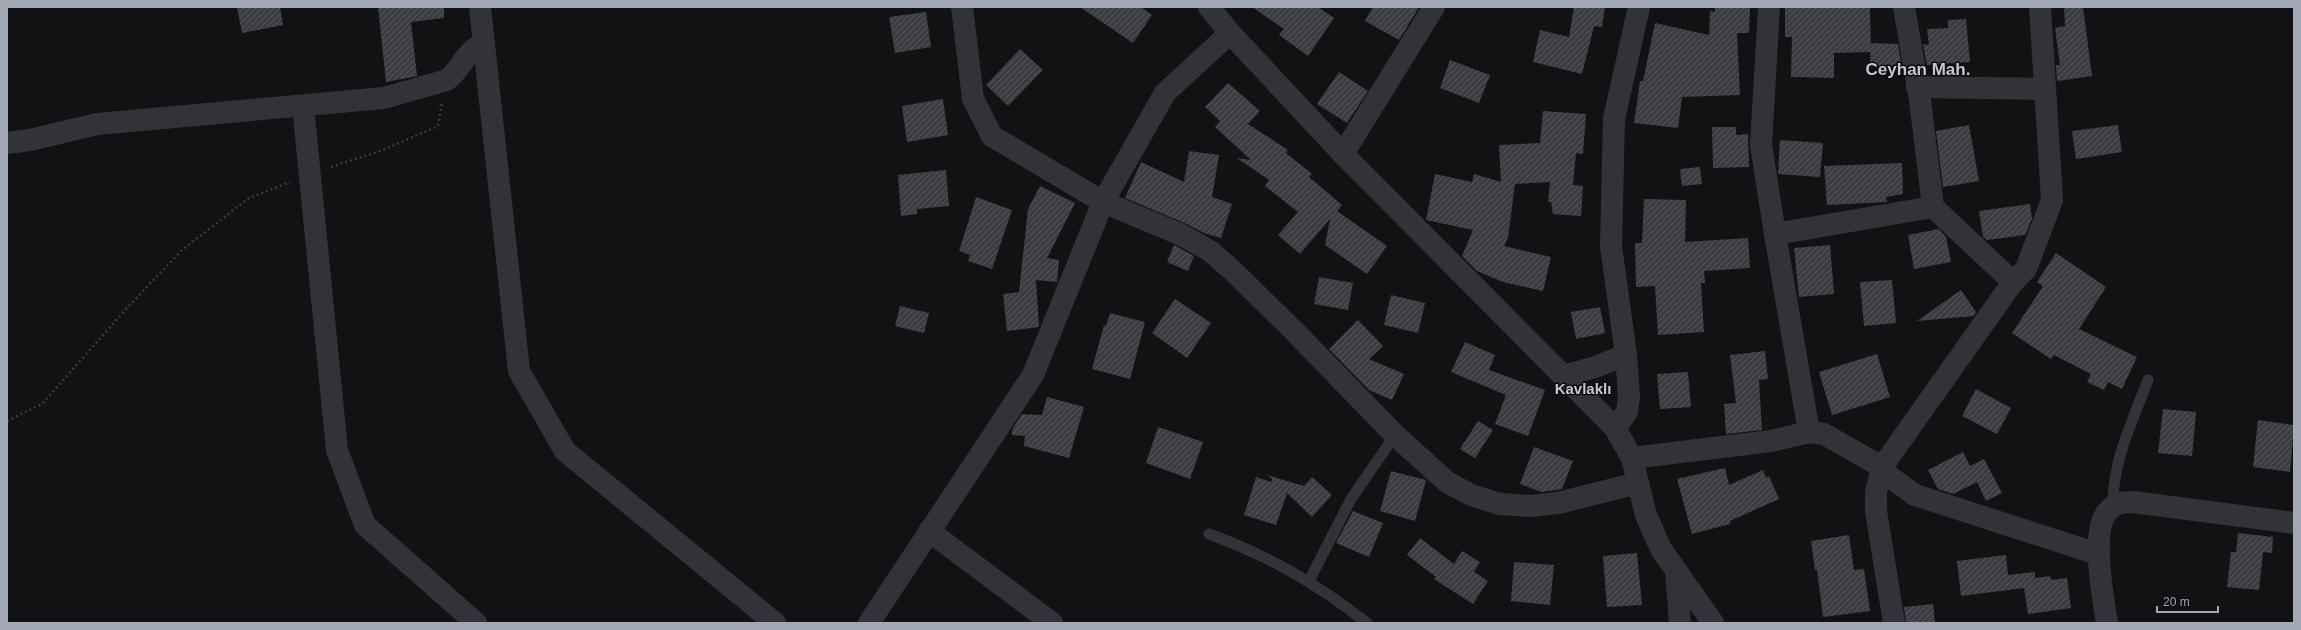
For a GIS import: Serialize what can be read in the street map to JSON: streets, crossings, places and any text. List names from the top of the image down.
{
  "districts": ["Ceyhan Mah.", "Kavlaklı"],
  "scale_bar": "20 m"
}
